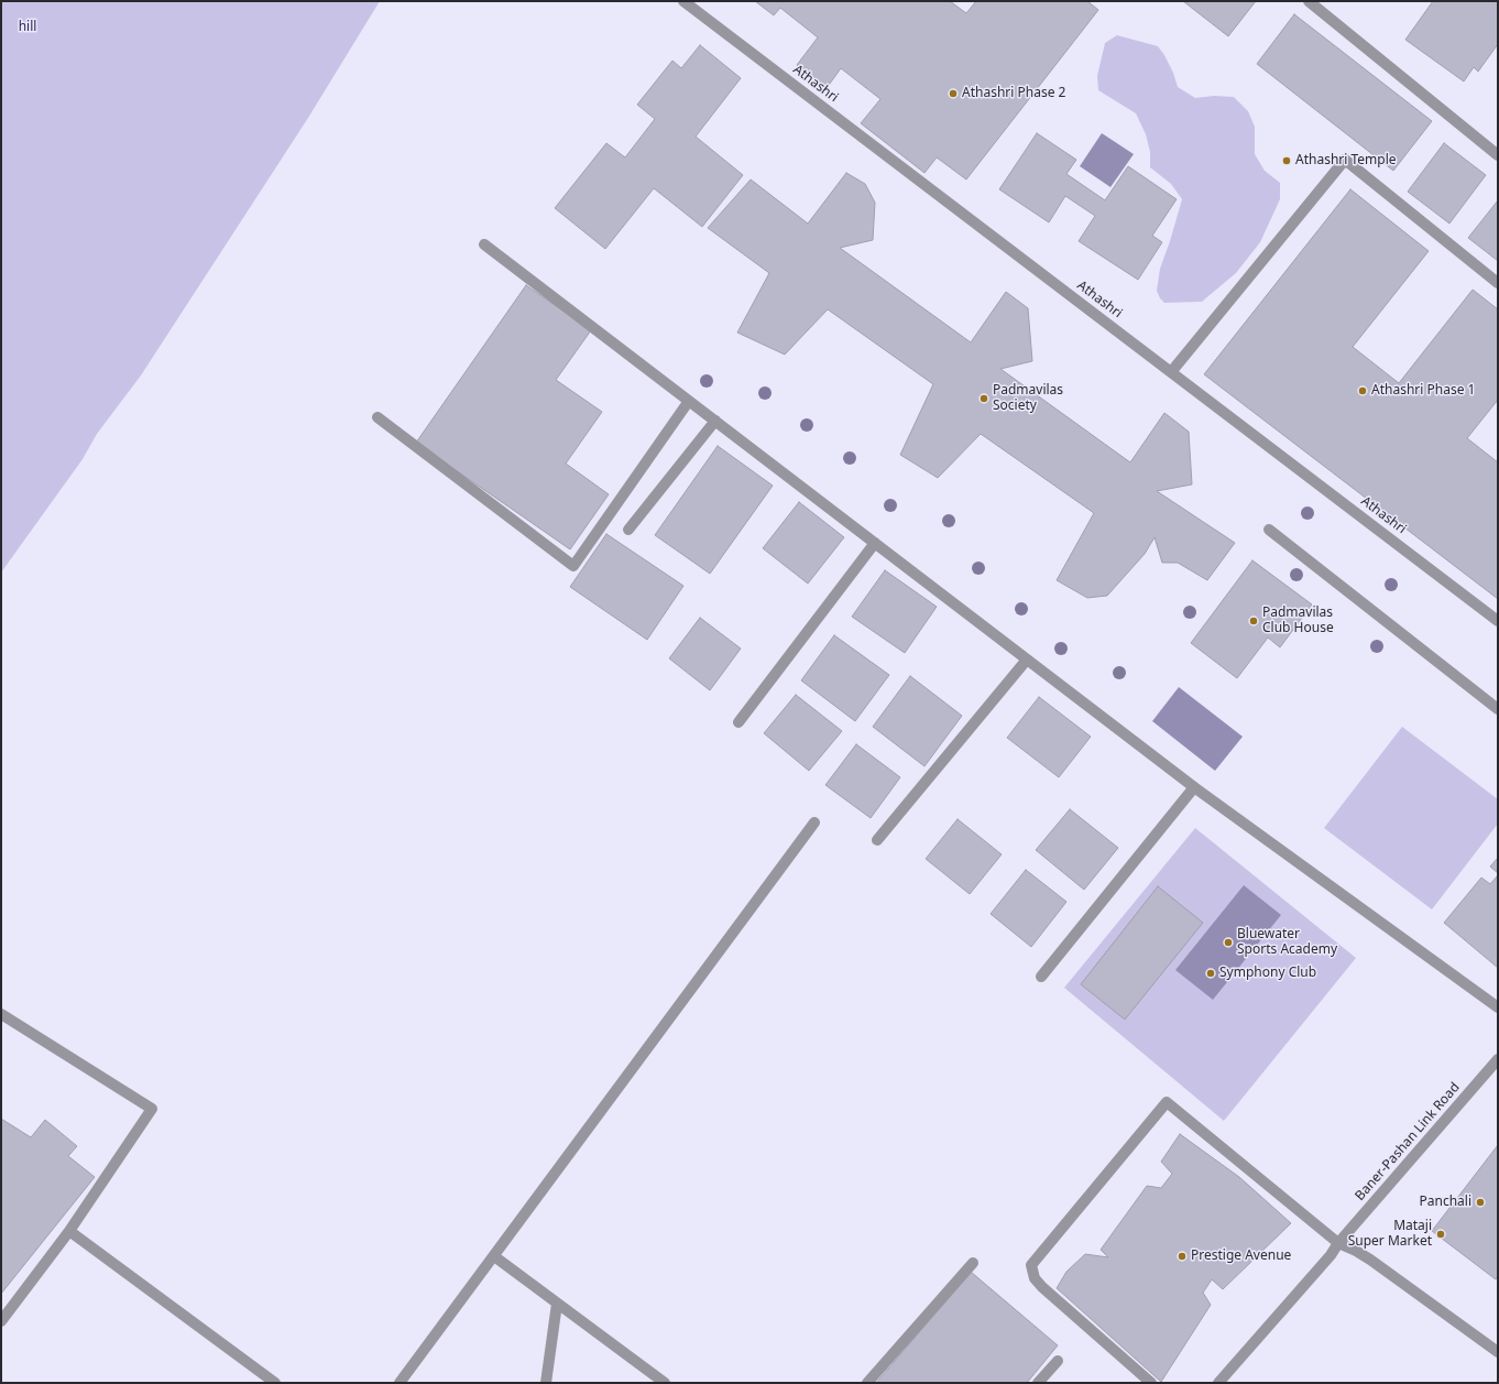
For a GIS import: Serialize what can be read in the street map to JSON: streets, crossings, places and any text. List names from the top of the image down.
{
  "streets": {
    "street": ["Athashri", "Baner-Pashan Link Road"]
  },
  "parks": ["hill"],
  "places": [
    "Athashri Phase 2",
    "Athashri Temple",
    "Athashri Phase 1",
    "Padmavilas Society",
    "Padmavilas Club House",
    "Bluewater Sports Academy",
    "Symphony Club",
    "Panchali",
    "Mataji Super Market",
    "Prestige Avenue"
  ]
}
